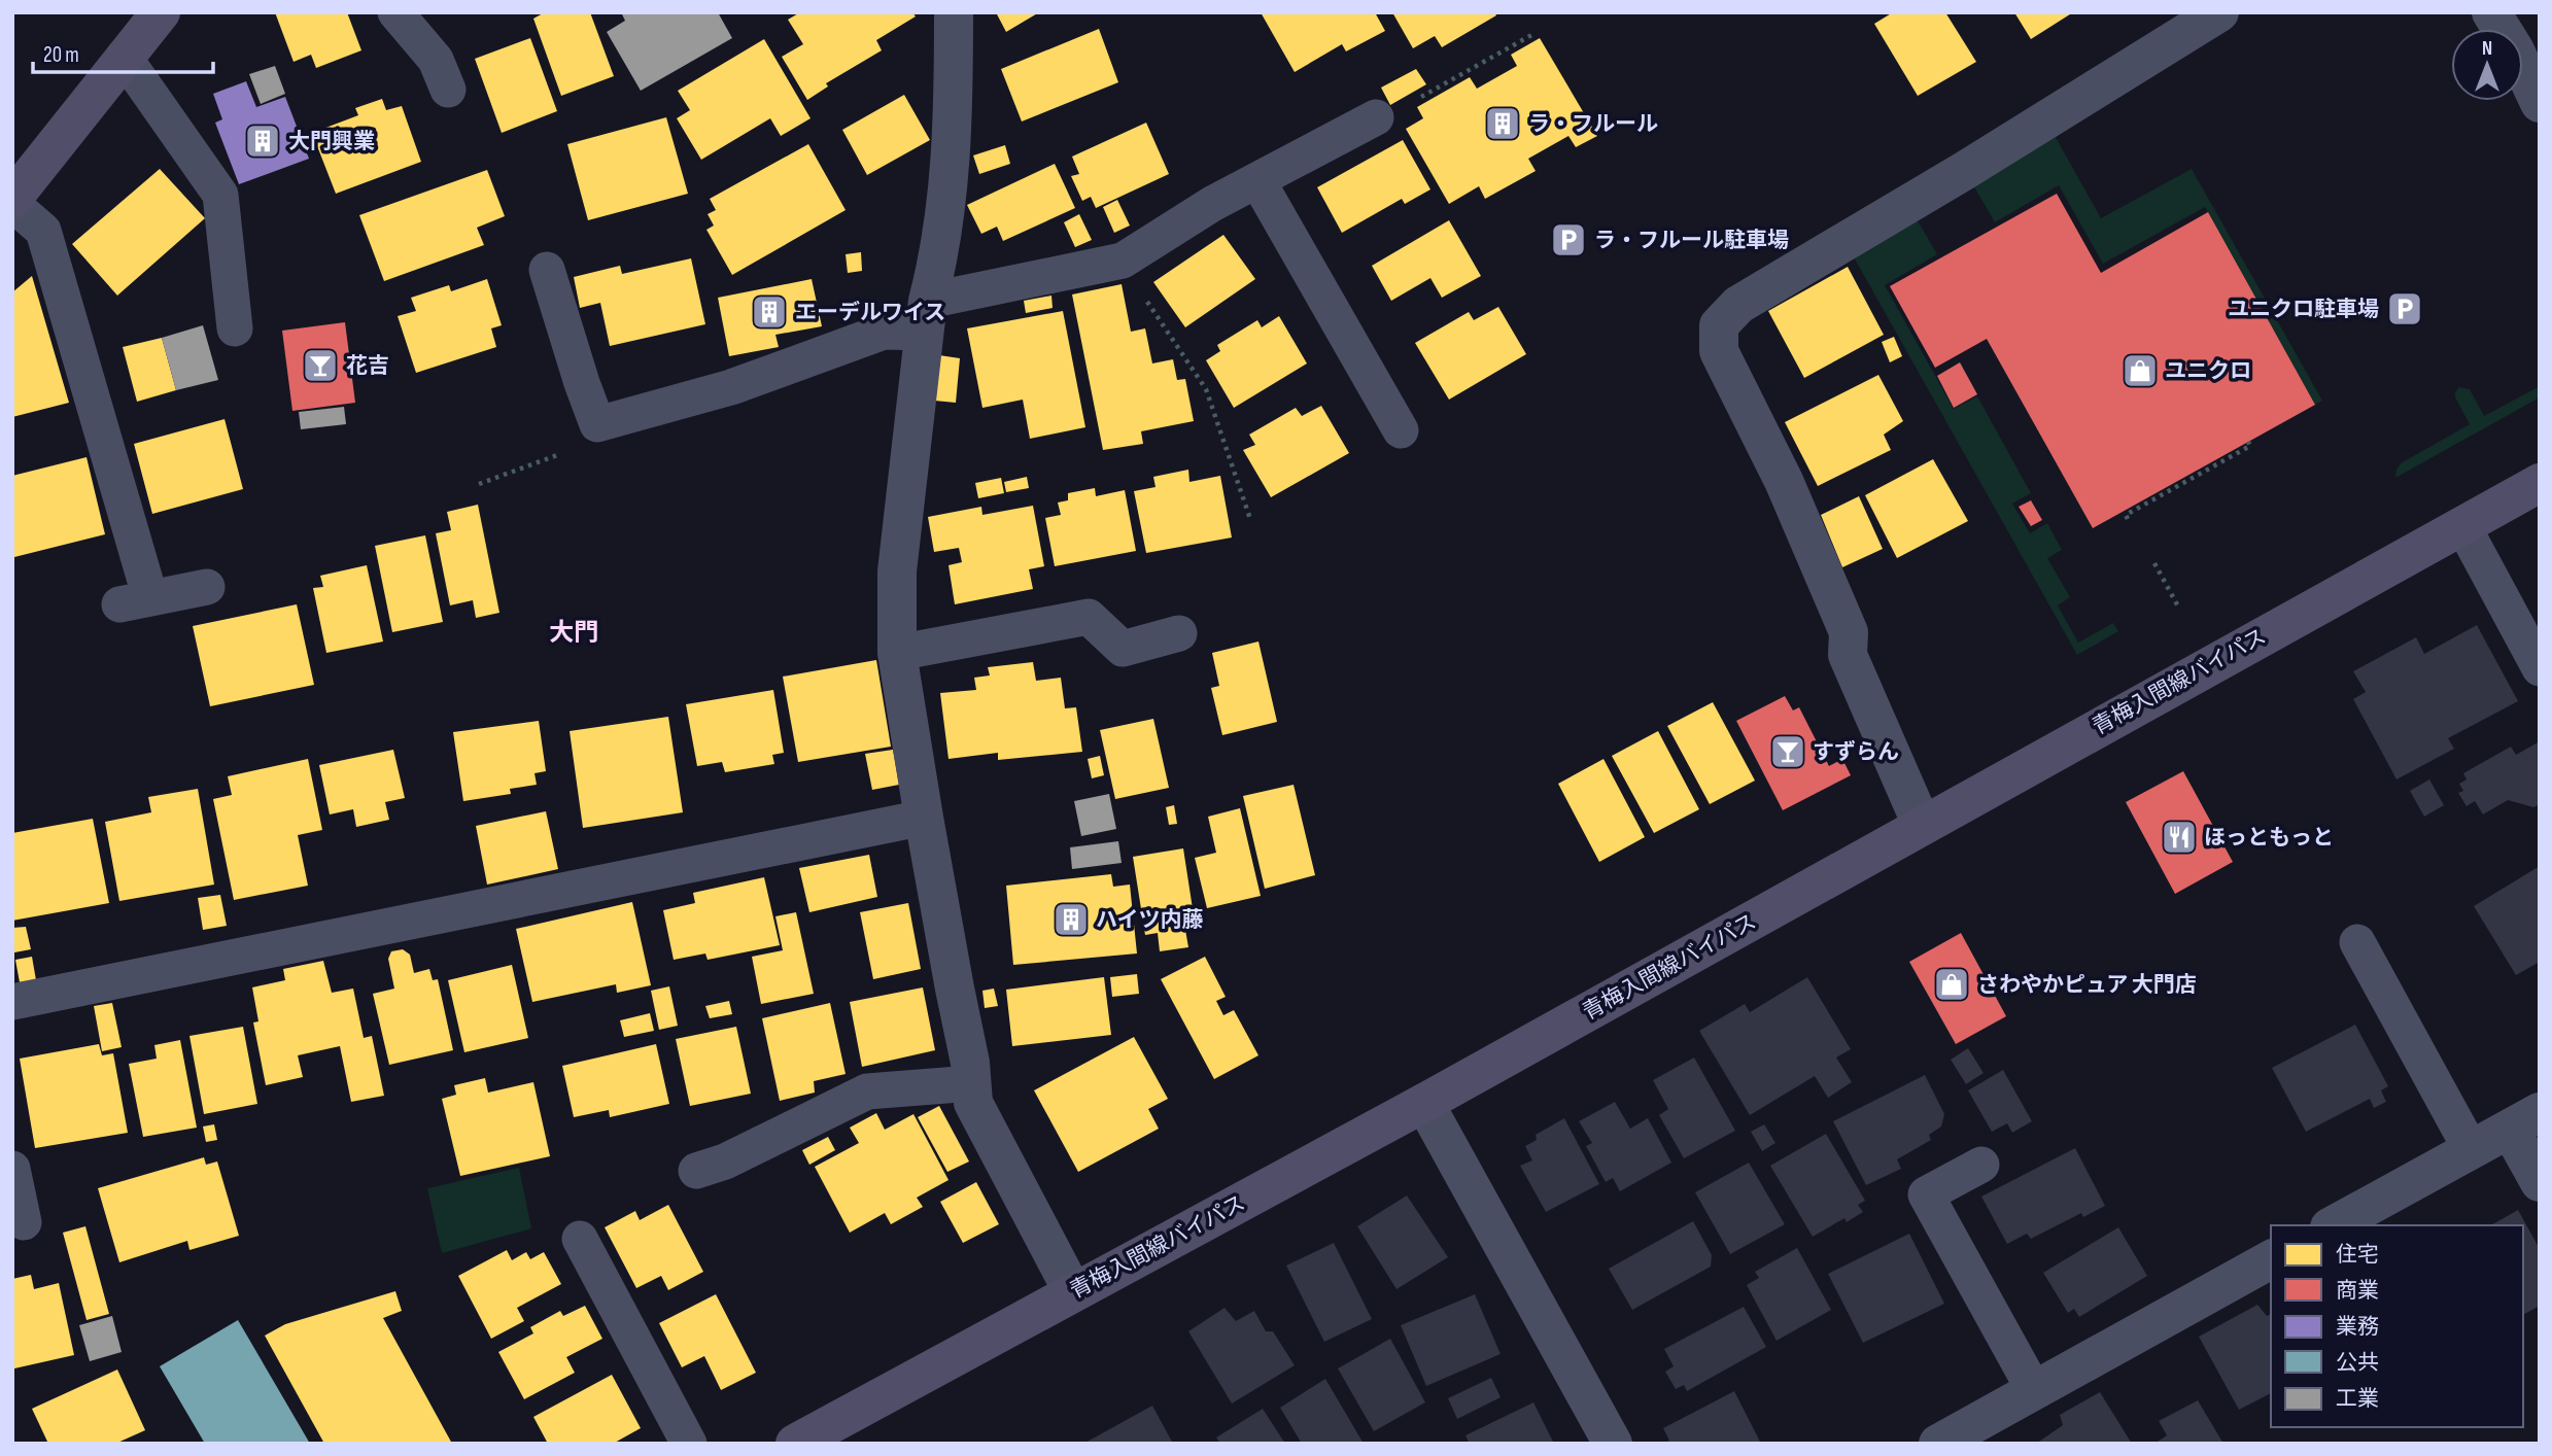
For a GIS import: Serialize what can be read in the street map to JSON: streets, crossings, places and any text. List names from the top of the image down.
{
  "streets": {
    "main road": ["青梅入間線バイパス"]
  },
  "districts": ["大門"],
  "places": {
    "building": [
      "ラ・フルール",
      "大門興業",
      "エーデルワイス",
      "ハイツ内藤"
    ],
    "parking": ["ラ・フルール駐車場", "ユニクロ駐車場"],
    "bar": ["花吉", "すずらん"],
    "shop": ["ユニクロ", "さわやかピュア 大門店"],
    "restaurant": ["ほっともっと"]
  },
  "legend": [
    "住宅",
    "商業",
    "業務",
    "公共",
    "工業"
  ],
  "scale_bar": "20 m",
  "north": "top"
}
